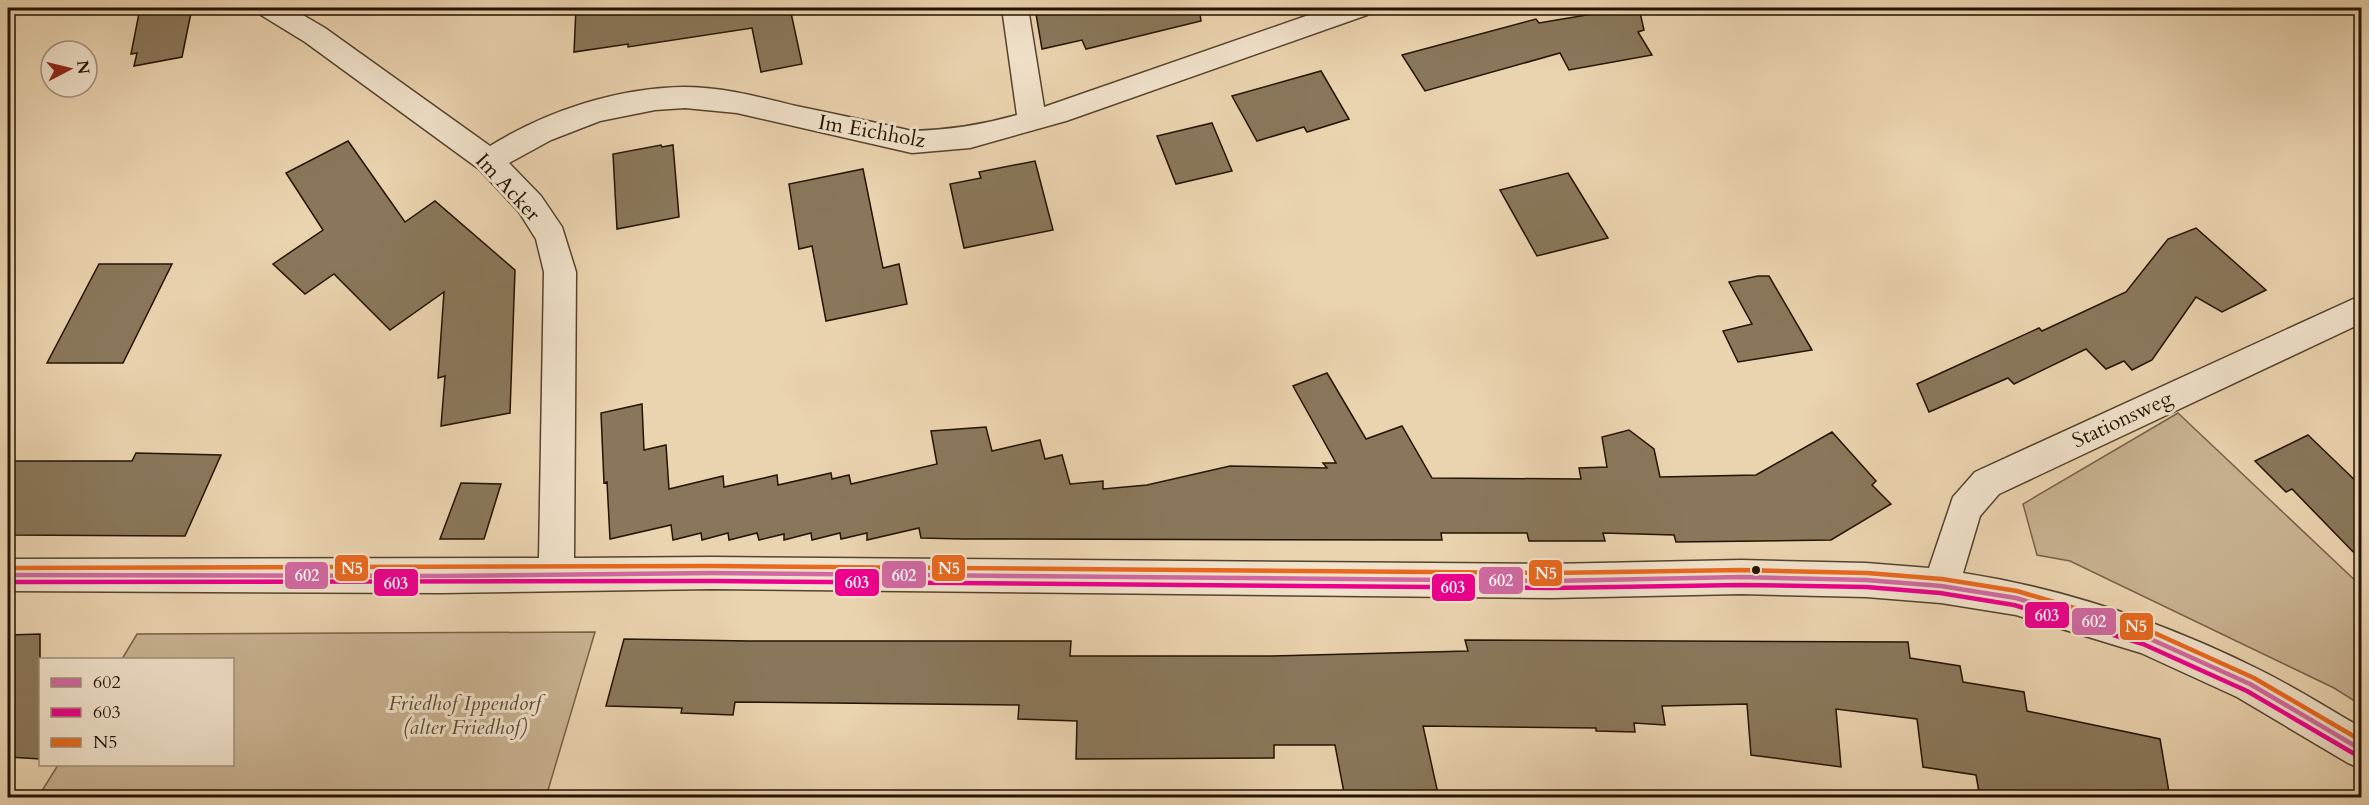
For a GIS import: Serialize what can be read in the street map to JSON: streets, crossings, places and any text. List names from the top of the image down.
{
  "streets": {
    "street": ["Im Eichholz", "Im Acker", "Stationsweg"]
  },
  "crossings": [
    ["Im Eichholz", "Im Acker"]
  ],
  "parks": ["Friedhof Ippendorf (alter Friedhof)"],
  "lines": ["transit line N5", "transit line 602", "transit line 603"],
  "legend": ["602", "603", "N5"],
  "north": "right"
}
